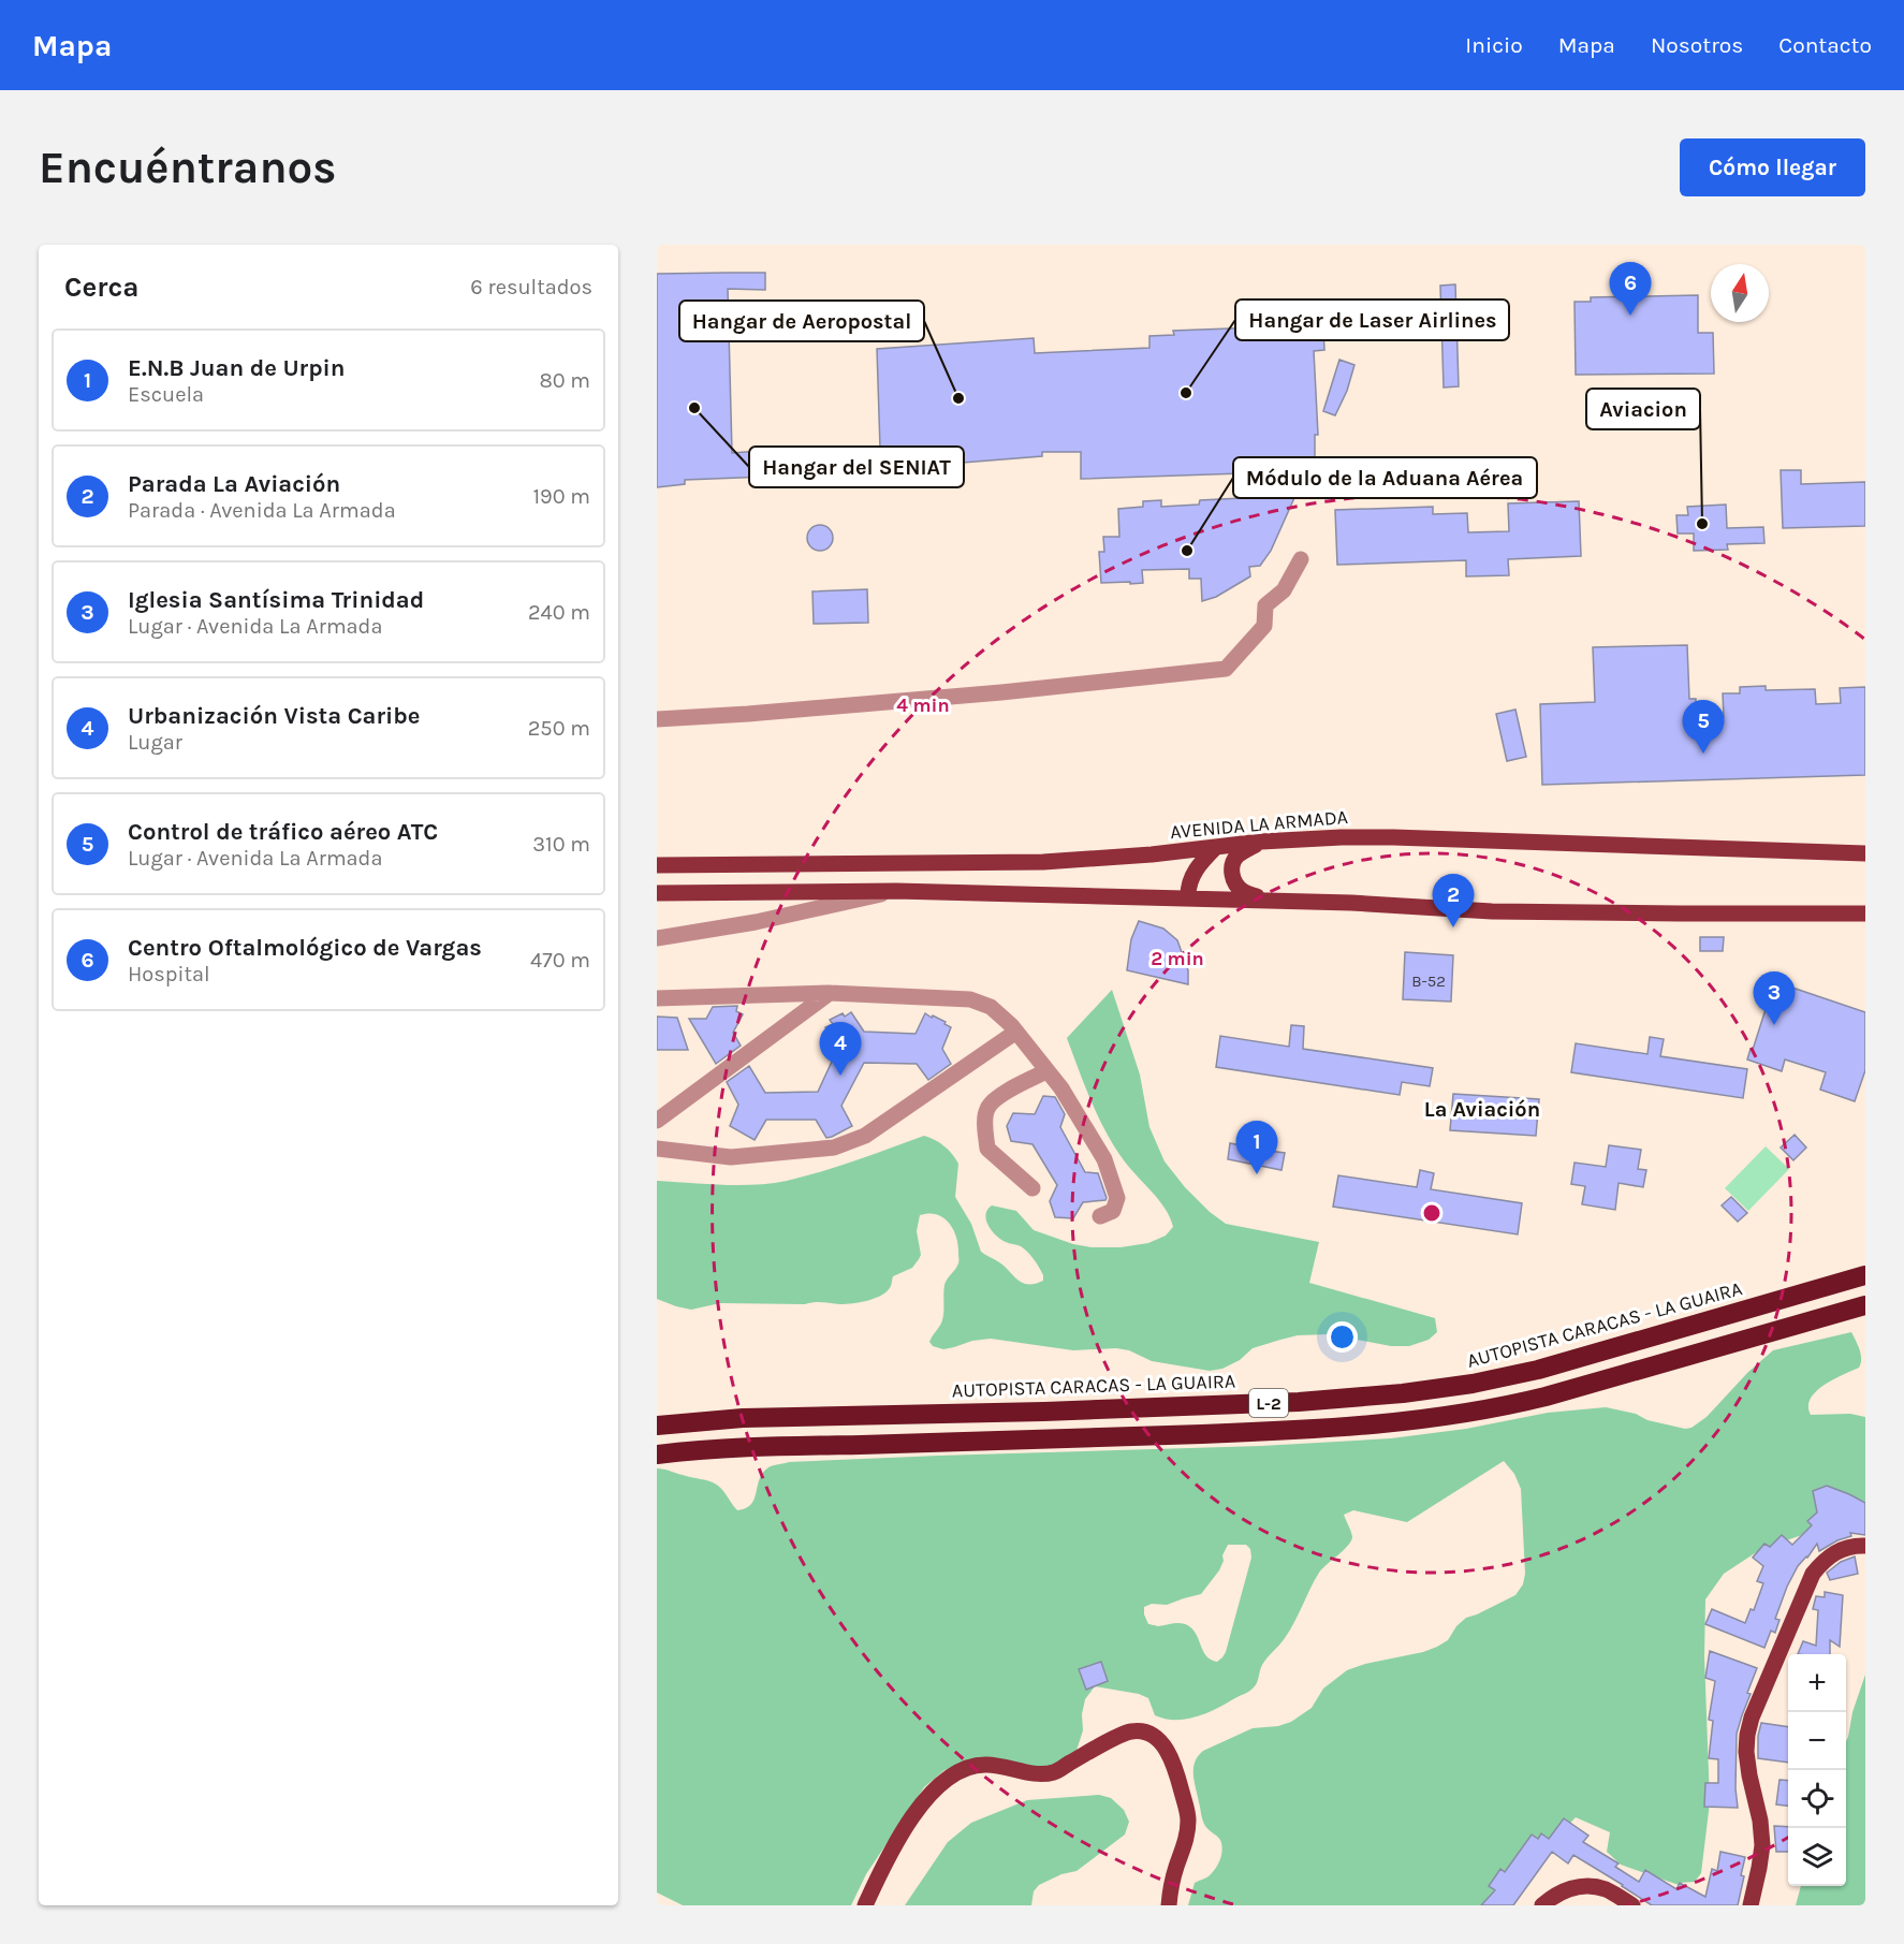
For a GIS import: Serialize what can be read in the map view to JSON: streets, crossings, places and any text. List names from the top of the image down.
{
  "streets": {
    "highway": ["AUTOPISTA CARACAS - LA GUAIRA", "L-2"],
    "main road": ["AVENIDA LA ARMADA"]
  },
  "districts": ["La Aviación"],
  "places": [
    "Hangar de Laser Airlines",
    "Hangar de Aeropostal",
    "Hangar del SENIAT",
    "Aviacion",
    "Módulo de la Aduana Aérea"
  ],
  "house_numbers": ["B-52"],
  "north": "top",
  "page": {
    "header": "Mapa",
    "nav": [
      "Inicio",
      "Mapa",
      "Nosotros",
      "Contacto"
    ],
    "buttons": "Cómo llegar",
    "title": "Encuéntranos",
    "heading": ["Cerca", "6 resultados"],
    "pins": [
      "6",
      "5",
      "2",
      "3",
      "4",
      "1"
    ],
    "list": [
      {
        "mark": "1",
        "name": "E.N.B Juan de Urpin",
        "note": "Escuela",
        "value": "80 m"
      },
      {
        "mark": "2",
        "name": "Parada La Aviación",
        "note": "Parada · Avenida La Armada",
        "value": "190 m"
      },
      {
        "mark": "3",
        "name": "Iglesia Santísima Trinidad",
        "note": "Lugar · Avenida La Armada",
        "value": "240 m"
      },
      {
        "mark": "4",
        "name": "Urbanización Vista Caribe",
        "note": "Lugar",
        "value": "250 m"
      },
      {
        "mark": "5",
        "name": "Control de tráfico aéreo ATC",
        "note": "Lugar · Avenida La Armada",
        "value": "310 m"
      },
      {
        "mark": "6",
        "name": "Centro Oftalmológico de Vargas",
        "note": "Hospital",
        "value": "470 m"
      }
    ],
    "map_buttons": ["+", "−"]
  },
  "rings": ["4 min", "2 min"]
}
